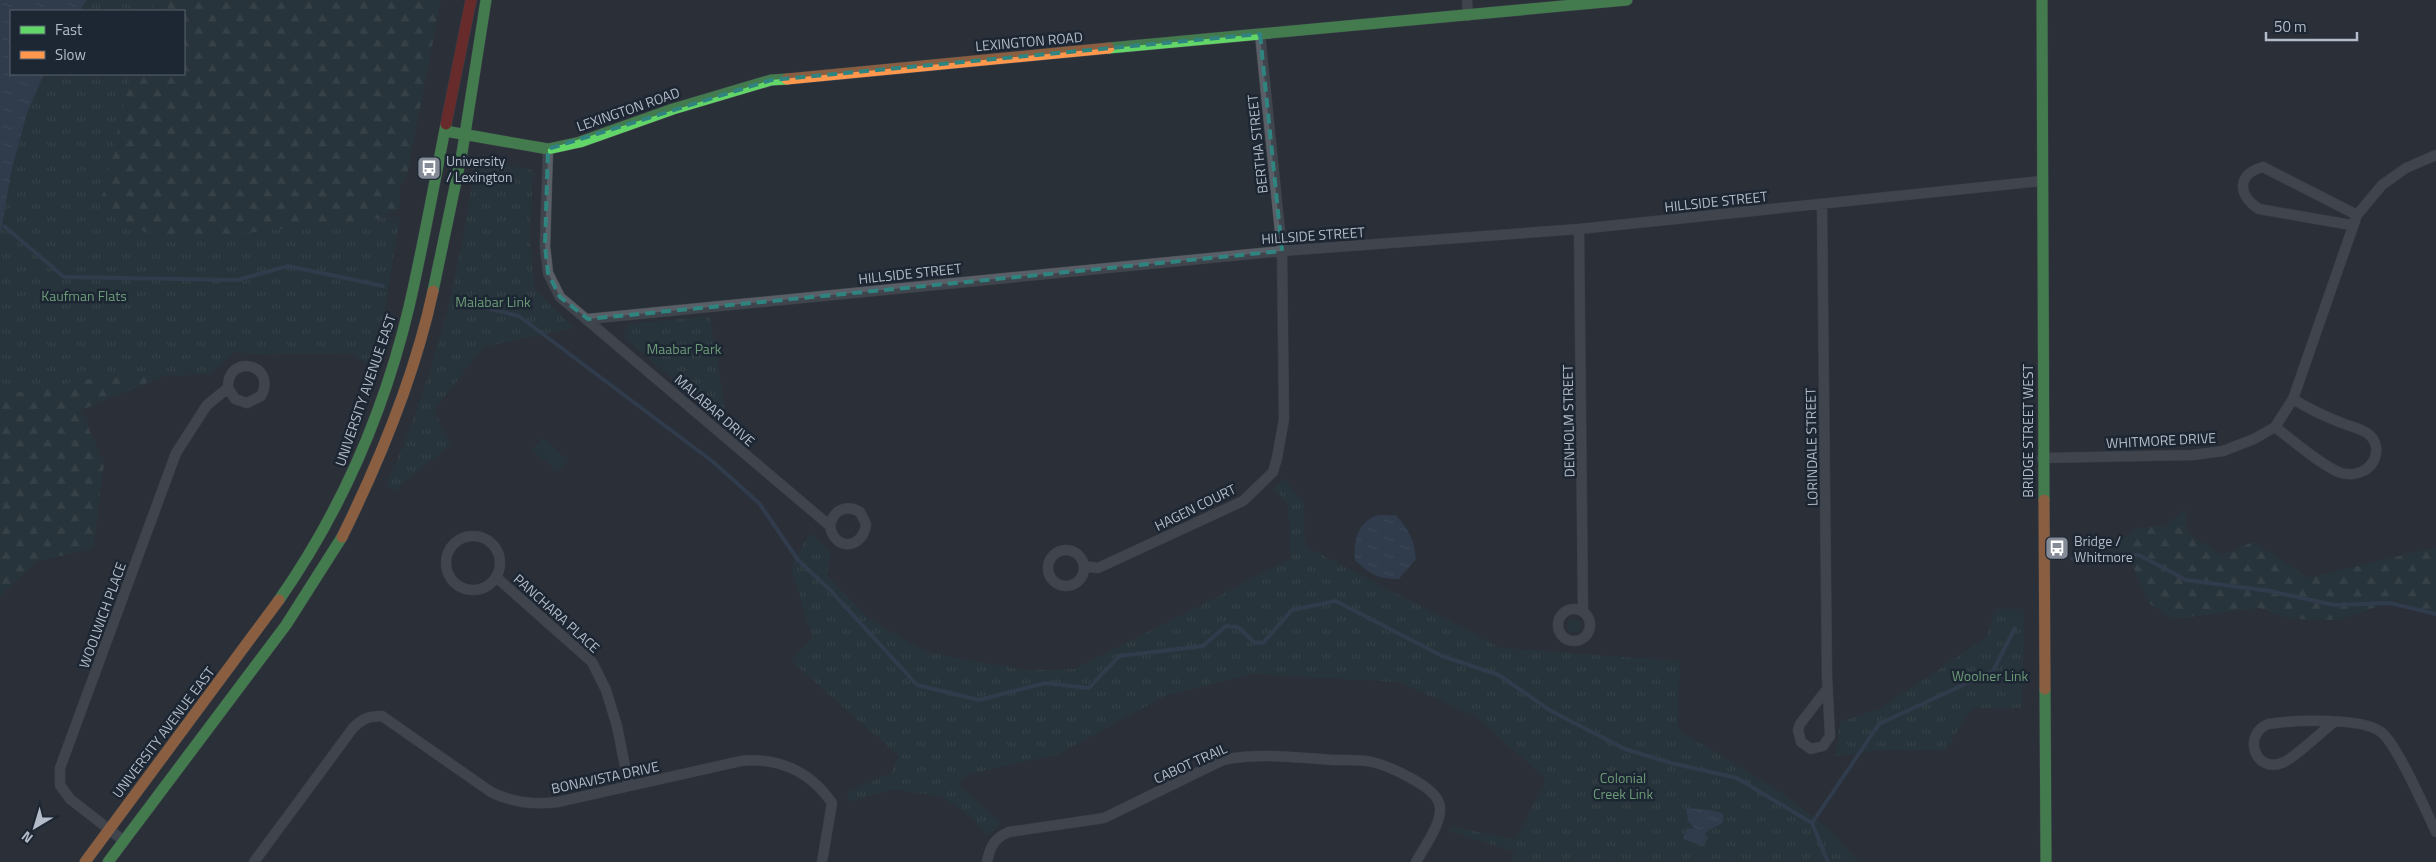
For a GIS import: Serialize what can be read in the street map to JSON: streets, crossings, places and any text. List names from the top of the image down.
{
  "streets": {
    "main road": ["LEXINGTON ROAD", "UNIVERSITY AVENUE EAST", "BRIDGE STREET WEST"],
    "street": [
      "BERTHA STREET",
      "HILLSIDE STREET",
      "MALABAR DRIVE",
      "DENHOLM STREET",
      "WHITMORE DRIVE",
      "LORINDALE STREET",
      "HAGEN COURT",
      "PANCHARA PLACE",
      "WOOLWICH PLACE",
      "CABOT TRAIL",
      "BONAVISTA DRIVE"
    ]
  },
  "crossings": [
    ["LEXINGTON ROAD", "BERTHA STREET"],
    ["LEXINGTON ROAD", "UNIVERSITY AVENUE EAST"],
    ["LEXINGTON ROAD", "MALABAR DRIVE"],
    ["BERTHA STREET", "HILLSIDE STREET"],
    ["BERTHA STREET", "HAGEN COURT"],
    ["HILLSIDE STREET", "MALABAR DRIVE"],
    ["HILLSIDE STREET", "DENHOLM STREET"],
    ["HILLSIDE STREET", "BRIDGE STREET WEST"],
    ["HILLSIDE STREET", "LORINDALE STREET"],
    ["HILLSIDE STREET", "HAGEN COURT"],
    ["UNIVERSITY AVENUE EAST", "WOOLWICH PLACE"],
    ["BRIDGE STREET WEST", "WHITMORE DRIVE"],
    ["PANCHARA PLACE", "BONAVISTA DRIVE"]
  ],
  "parks": [
    "Kaufman Flats",
    "Malabar Link",
    "Maabar Park",
    "Woolner Link",
    "Colonial Creek Link"
  ],
  "places": {
    "bus stop": ["University / Lexington", "Bridge / Whitmore"]
  },
  "legend": ["Fast", "Slow"],
  "scale_bar": "50 m",
  "north": "bottom left"
}
